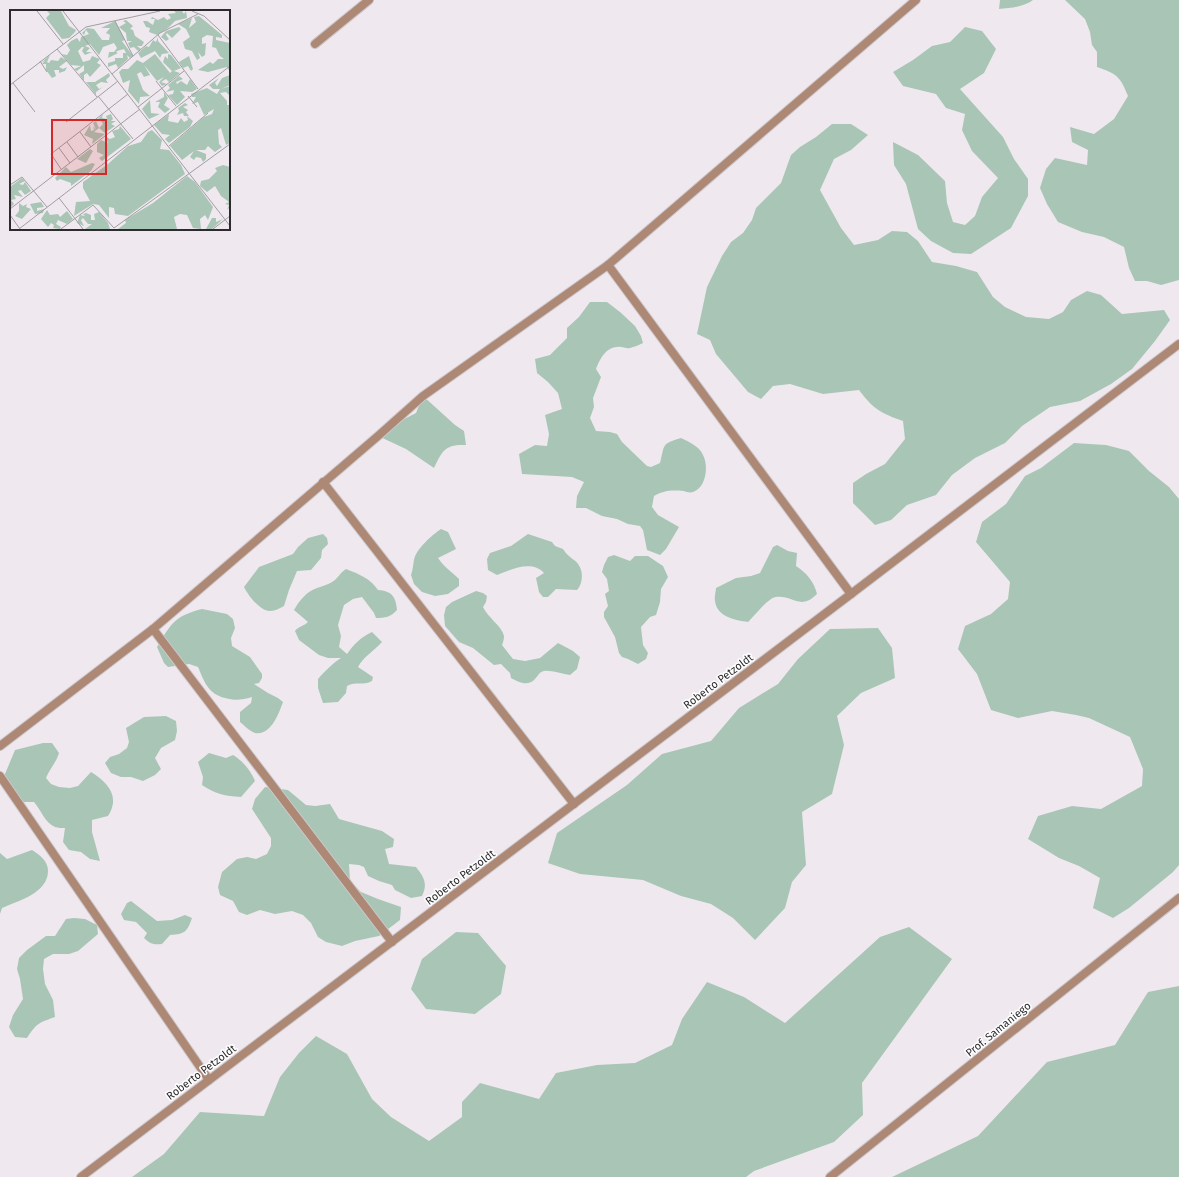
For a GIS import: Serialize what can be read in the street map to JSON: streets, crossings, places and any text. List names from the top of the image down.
{
  "streets": {
    "street": ["Roberto Petzoldt", "Prof. Samaniego"]
  }
}
